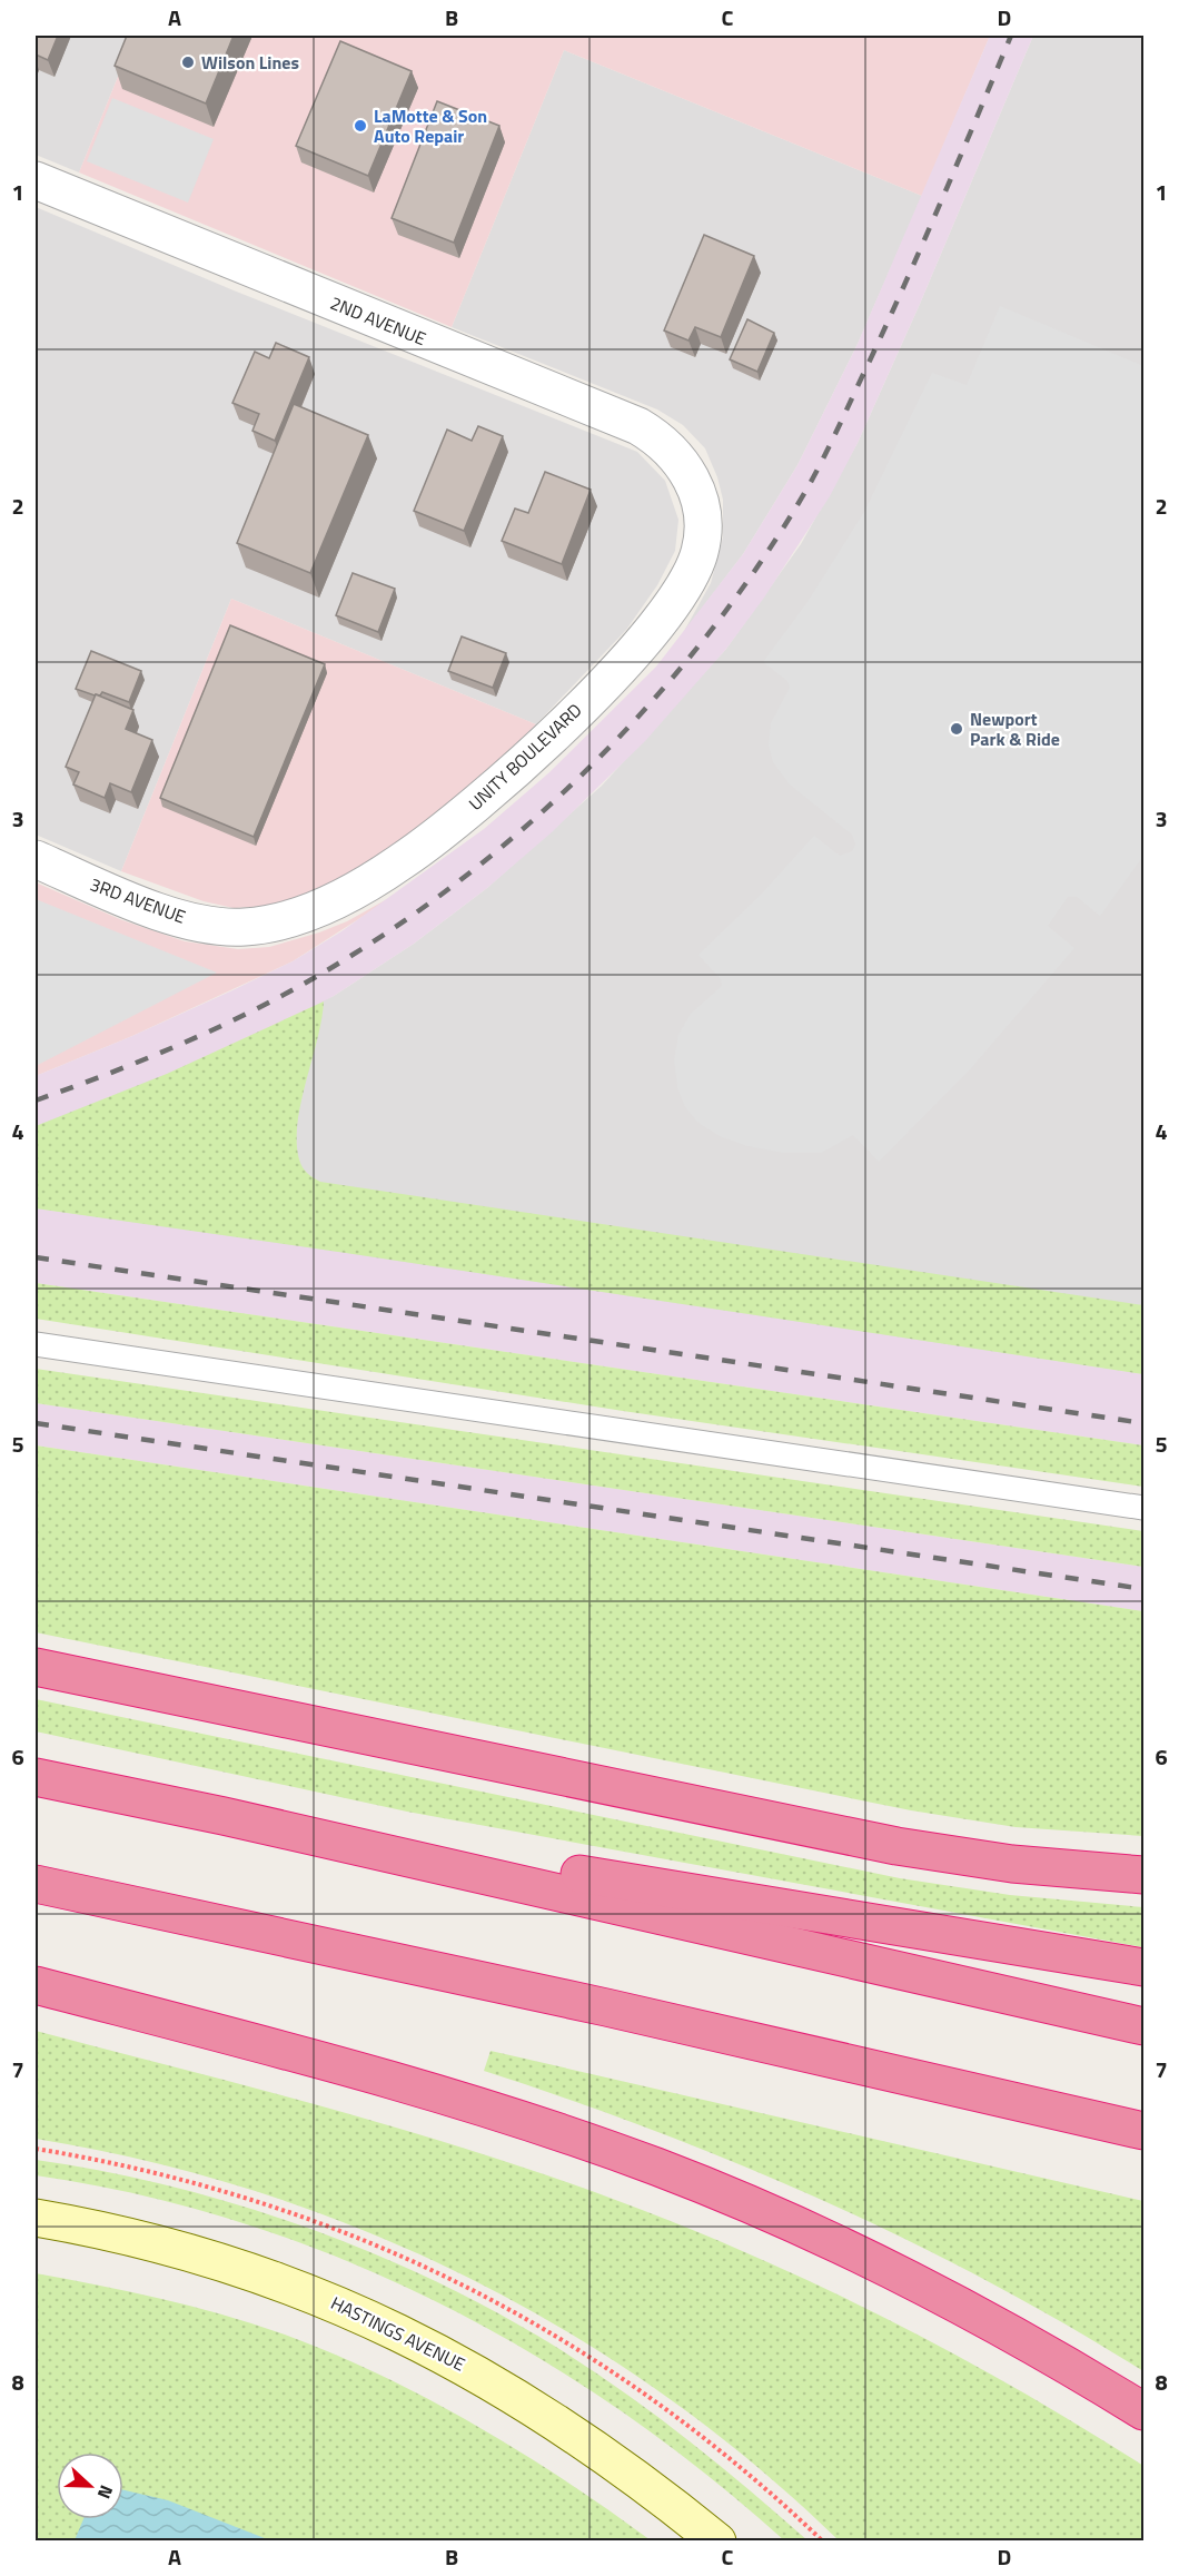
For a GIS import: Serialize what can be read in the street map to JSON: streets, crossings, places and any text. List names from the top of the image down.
{
  "streets": {
    "street": [
      "2ND AVENUE",
      "UNITY BOULEVARD",
      "3RD AVENUE",
      "HASTINGS AVENUE"
    ]
  },
  "crossings": [
    ["2ND AVENUE", "UNITY BOULEVARD"],
    ["UNITY BOULEVARD", "3RD AVENUE"]
  ],
  "places": ["Wilson Lines", "LaMotte & Son Auto Repair", "Newport Park & Ride"],
  "north": "right",
  "grid": {
    "columns": [
      "A",
      "B",
      "C",
      "D"
    ],
    "rows": [
      "1",
      "2",
      "3",
      "4",
      "5",
      "6",
      "7",
      "8"
    ]
  }
}
